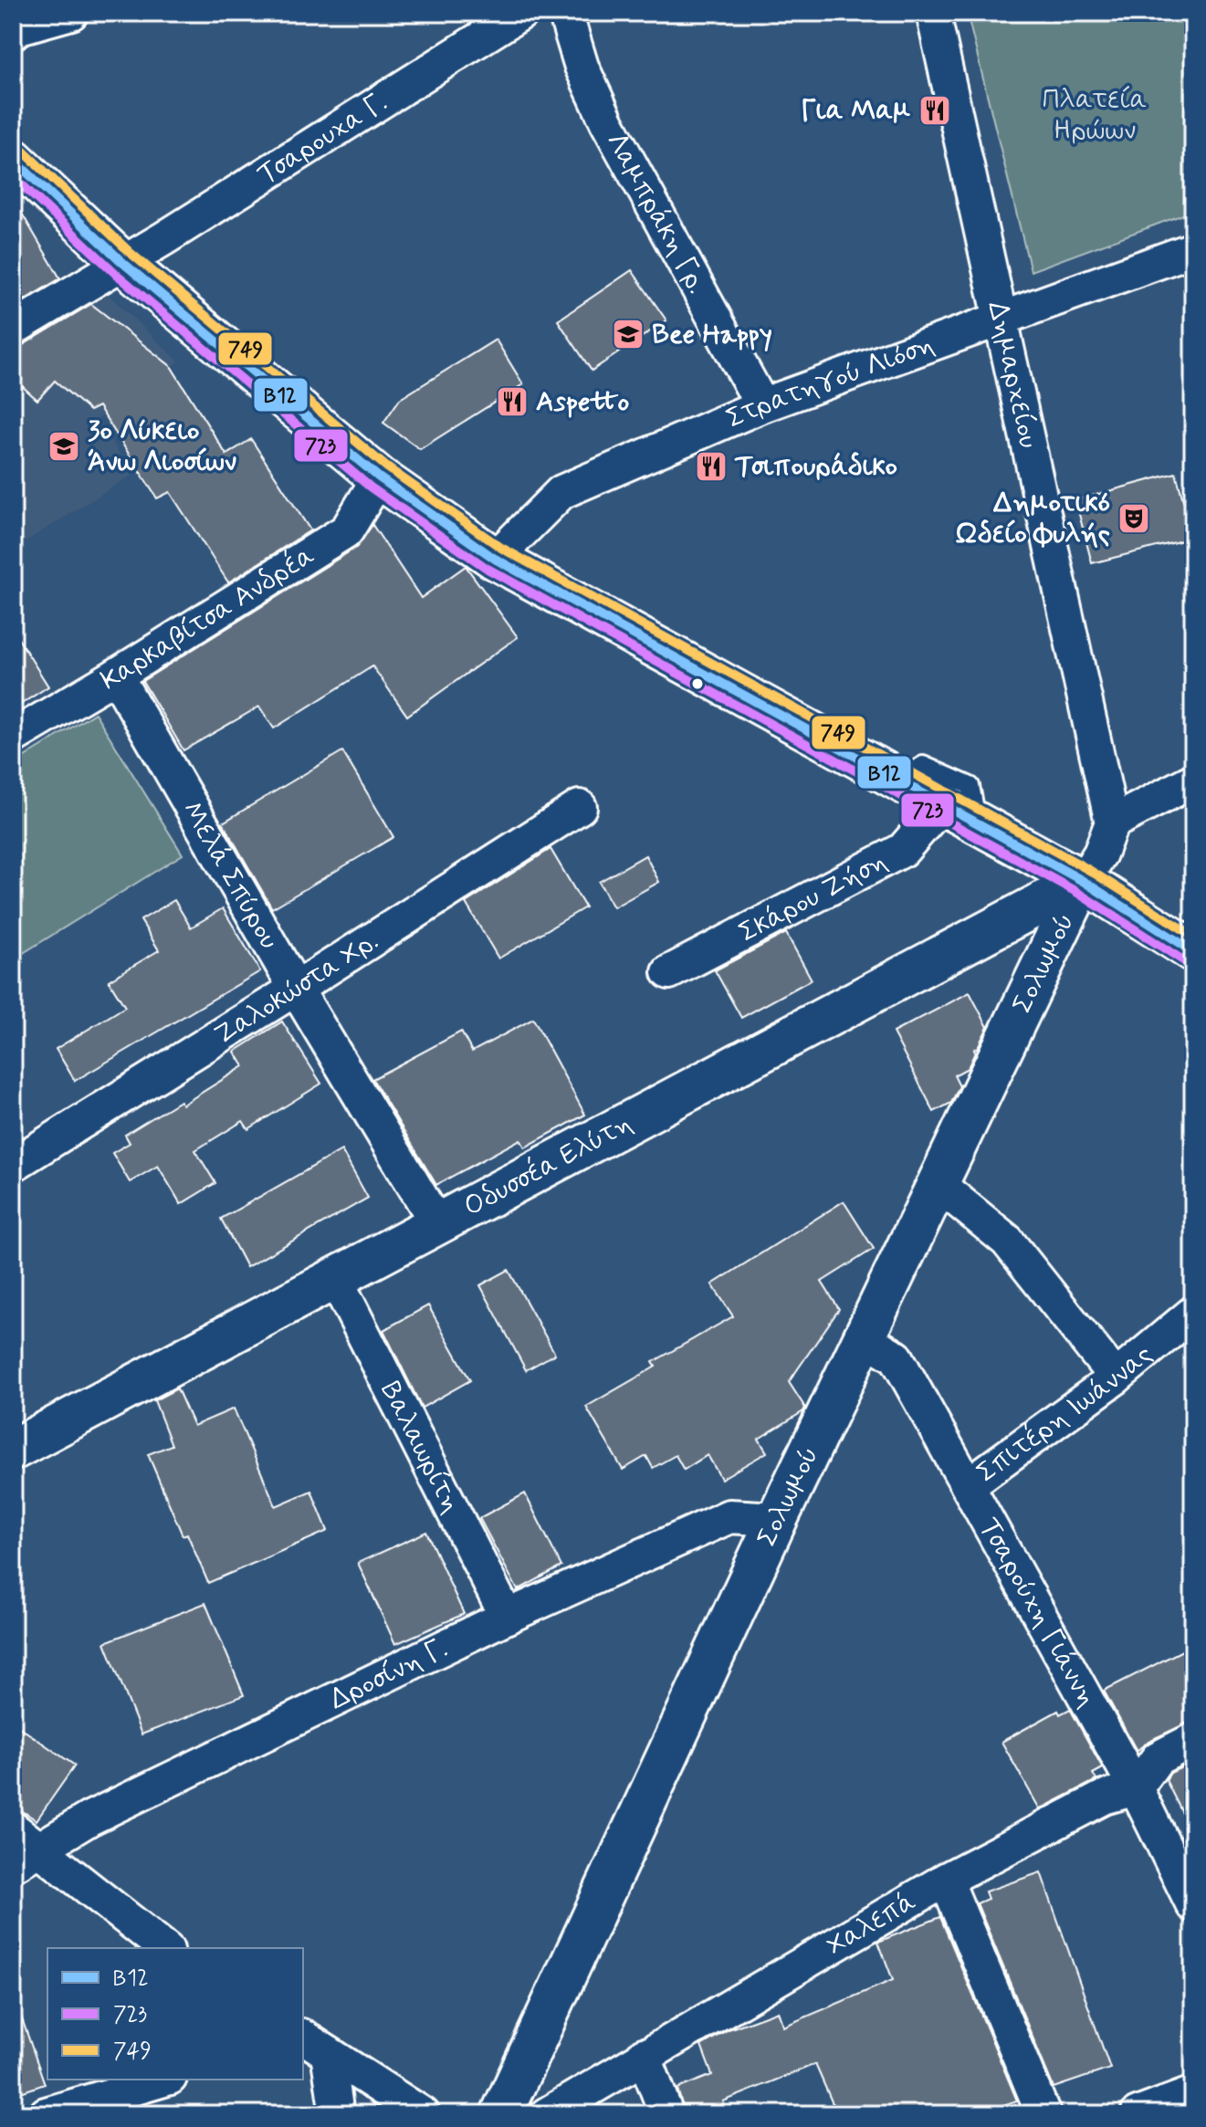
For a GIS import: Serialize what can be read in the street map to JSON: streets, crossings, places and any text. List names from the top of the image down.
{
  "streets": {
    "street": [
      "Τσαρουχα Γ.",
      "Λαμπράκη Γρ.",
      "Δημαρχείου",
      "Στρατηγού Λιόση",
      "Καρκαβίτσα Ανδρέα",
      "Μελά Σπύρου",
      "Σκάρου Ζήση",
      "Σολωμού",
      "Ζαλοκώστα Χρ.",
      "Οδυσσέα Ελύτη",
      "Σπιτέρη Ιωάννας",
      "Βαλαωρίτη",
      "Τσαρούχη Γιάννη",
      "Δροσίνη Γ.",
      "Χαλεπά"
    ]
  },
  "crossings": [
    ["Λαμπράκη Γρ.", "Στρατηγού Λιόση"],
    ["Δημαρχείου", "Στρατηγού Λιόση"],
    ["Καρκαβίτσα Ανδρέα", "Μελά Σπύρου"],
    ["Μελά Σπύρου", "Ζαλοκώστα Χρ."],
    ["Μελά Σπύρου", "Οδυσσέα Ελύτη"],
    ["Σολωμού", "Οδυσσέα Ελύτη"],
    ["Σολωμού", "Τσαρούχη Γιάννη"],
    ["Σολωμού", "Δροσίνη Γ."],
    ["Οδυσσέα Ελύτη", "Βαλαωρίτη"],
    ["Σπιτέρη Ιωάννας", "Τσαρούχη Γιάννη"],
    ["Βαλαωρίτη", "Δροσίνη Γ."],
    ["Τσαρούχη Γιάννη", "Χαλεπά"]
  ],
  "parks": ["Πλατεία Ηρώων"],
  "places": {
    "restaurant": ["Για Μαμ", "Aspetto", "Τσιπουράδικο"],
    "school or university": ["Bee Happy", "3ο Λύκειο Άνω Λιοσίων"],
    "theatre": ["Δημοτικό Ωδείο Φυλής"]
  },
  "lines": ["transit line 749", "transit line Β12", "transit line 723"],
  "legend": ["Β12", "723", "749"]
}
